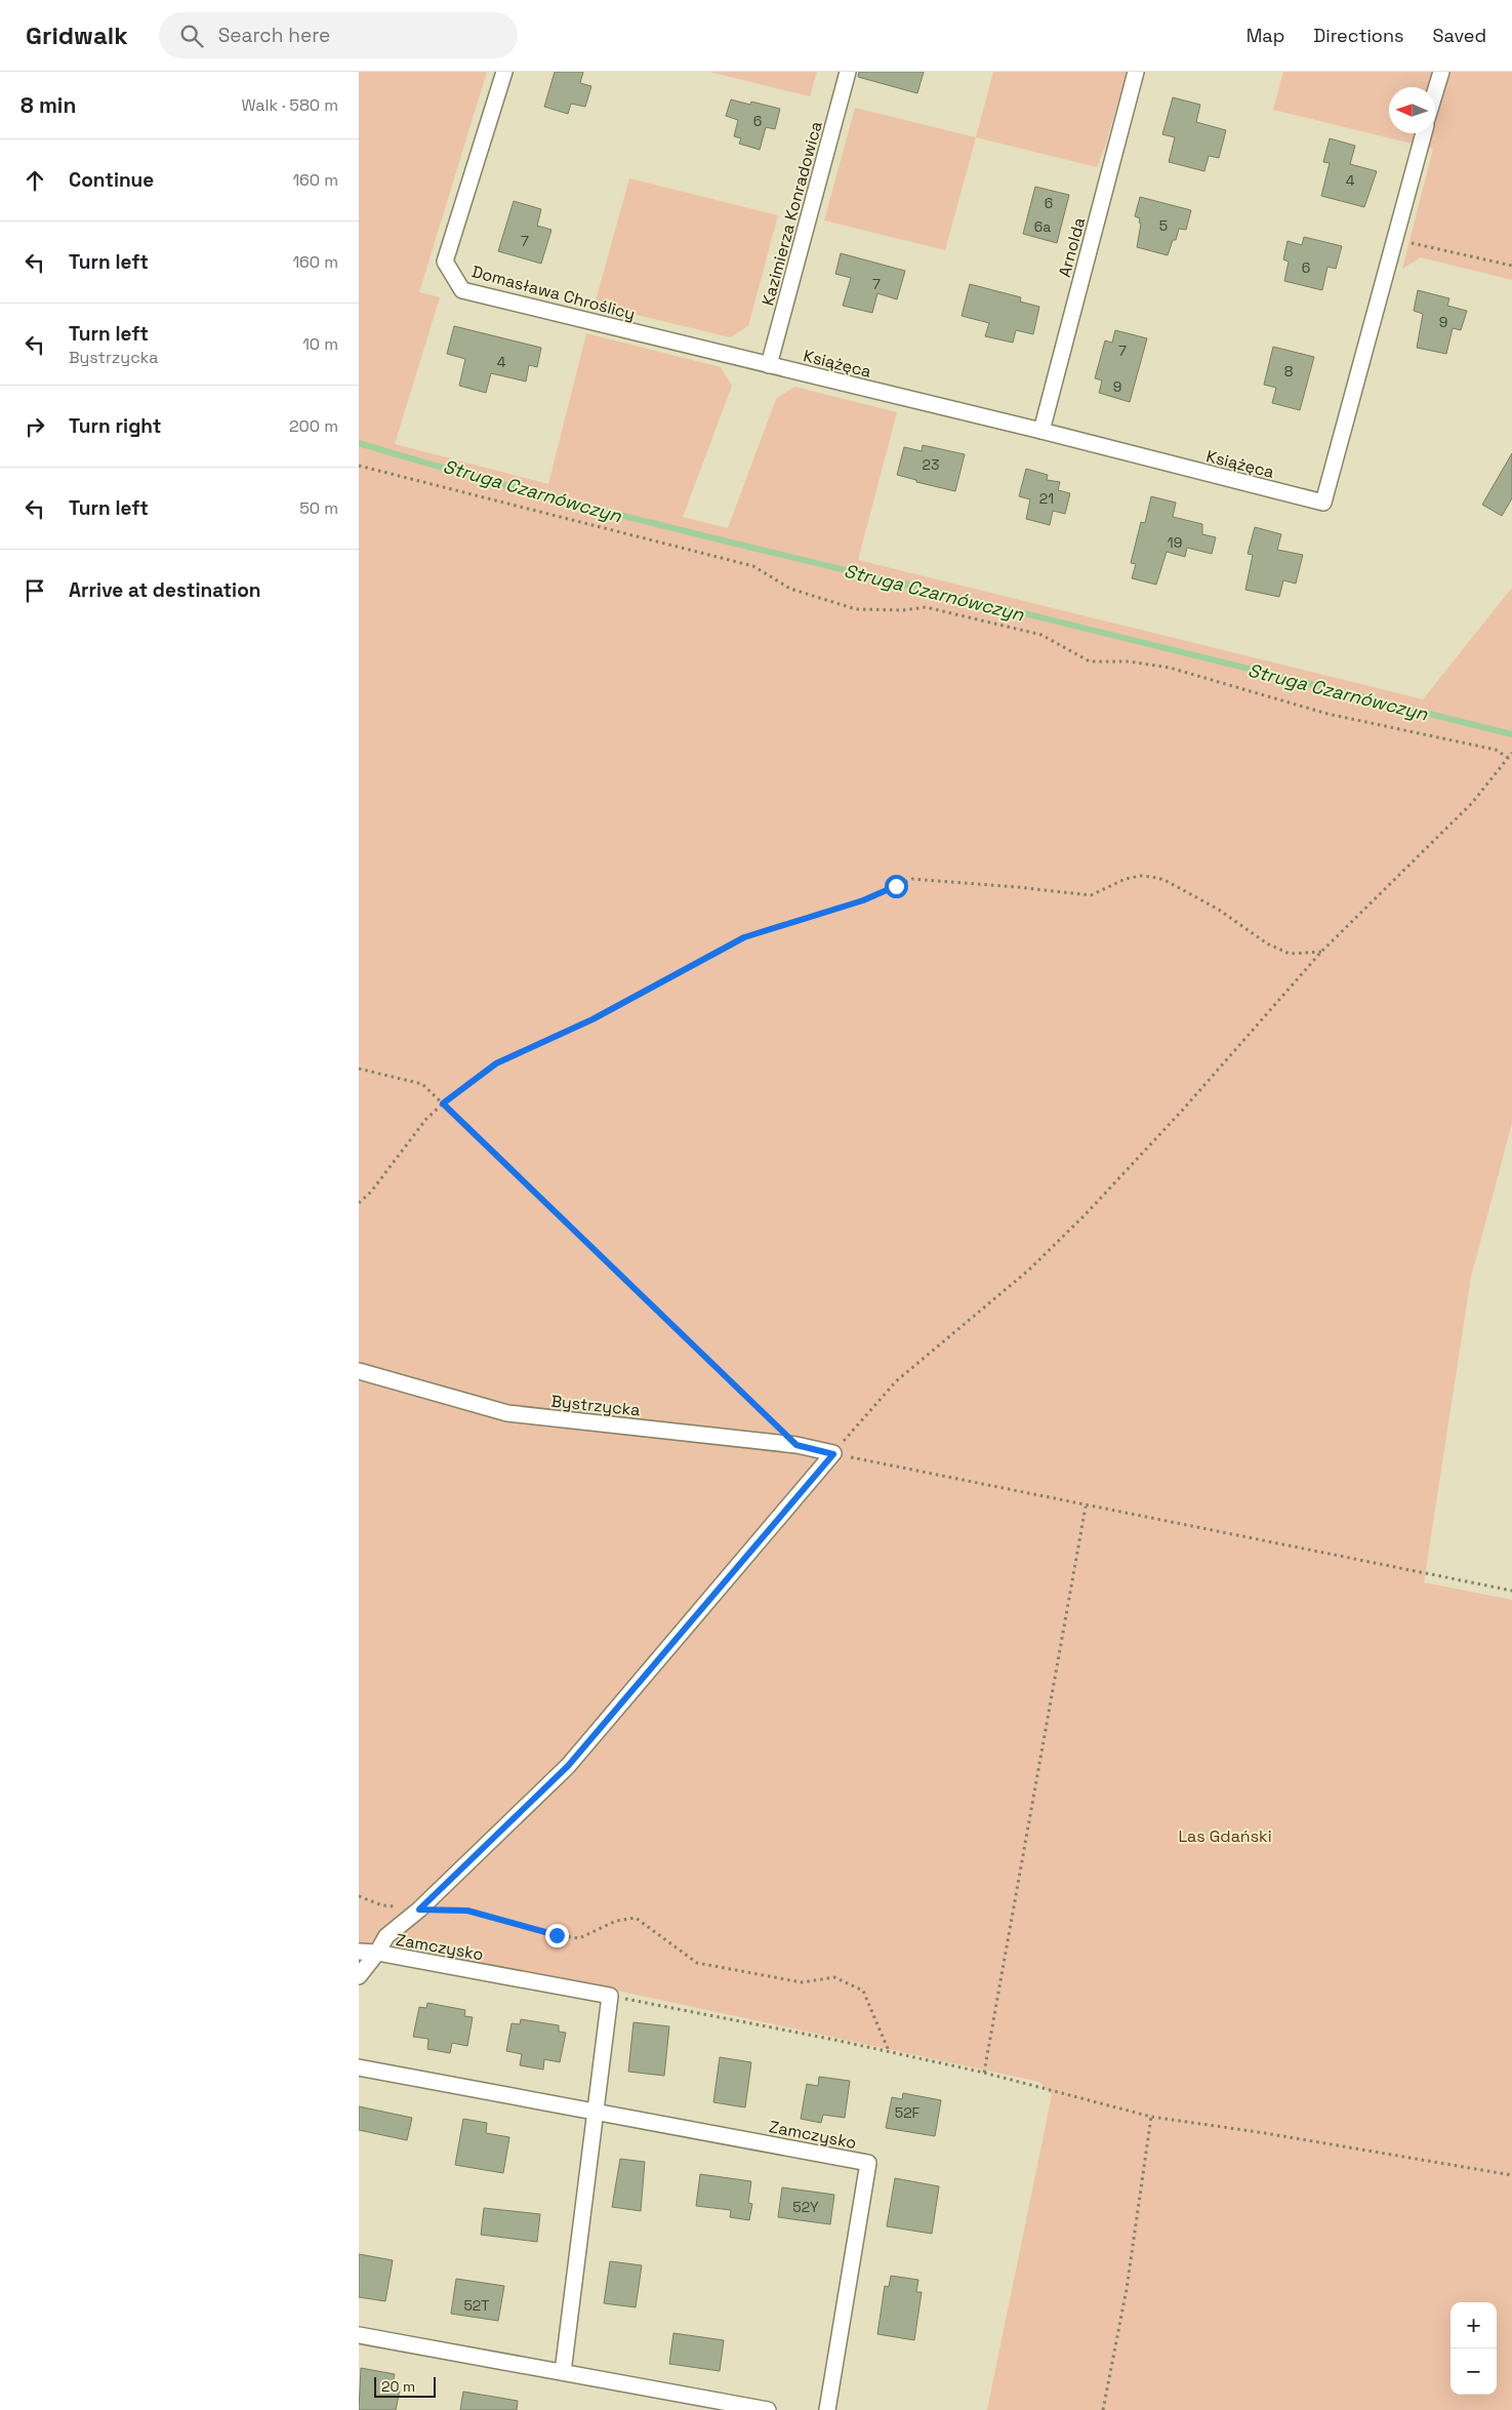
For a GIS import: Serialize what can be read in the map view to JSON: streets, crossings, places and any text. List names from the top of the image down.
{
  "streets": {
    "street": [
      "Kazimierza Konradowica",
      "Arnolda",
      "Domasława Chroślicy",
      "Książęca",
      "Bystrzycka",
      "Zamczysko"
    ]
  },
  "crossings": [
    ["Kazimierza Konradowica", "Domasława Chroślicy"],
    ["Kazimierza Konradowica", "Książęca"],
    ["Arnolda", "Książęca"],
    ["Domasława Chroślicy", "Książęca"]
  ],
  "water": ["Struga Czarnówczyn"],
  "parks": ["Las Gdański"],
  "house_numbers": [
    "6",
    "4",
    "6",
    "5",
    "6a",
    "7",
    "6",
    "7",
    "9",
    "7",
    "4",
    "8",
    "9",
    "23",
    "21",
    "19",
    "52F",
    "52Y",
    "52T"
  ],
  "scale_bar": "20 m",
  "north": "left",
  "page": {
    "header": "Gridwalk",
    "search": "Search here",
    "nav": ["Map", "Directions", "Saved"],
    "heading": ["8 min", "Walk · 580 m"],
    "list": [
      ["Continue", "160 m"],
      ["Turn left", "160 m"],
      ["Turn left", "Bystrzycka", "10 m"],
      ["Turn right", "200 m"],
      ["Turn left", "50 m"],
      "Arrive at destination"
    ],
    "map_buttons": ["+", "−"],
    "scale": "20 m"
  }
}
